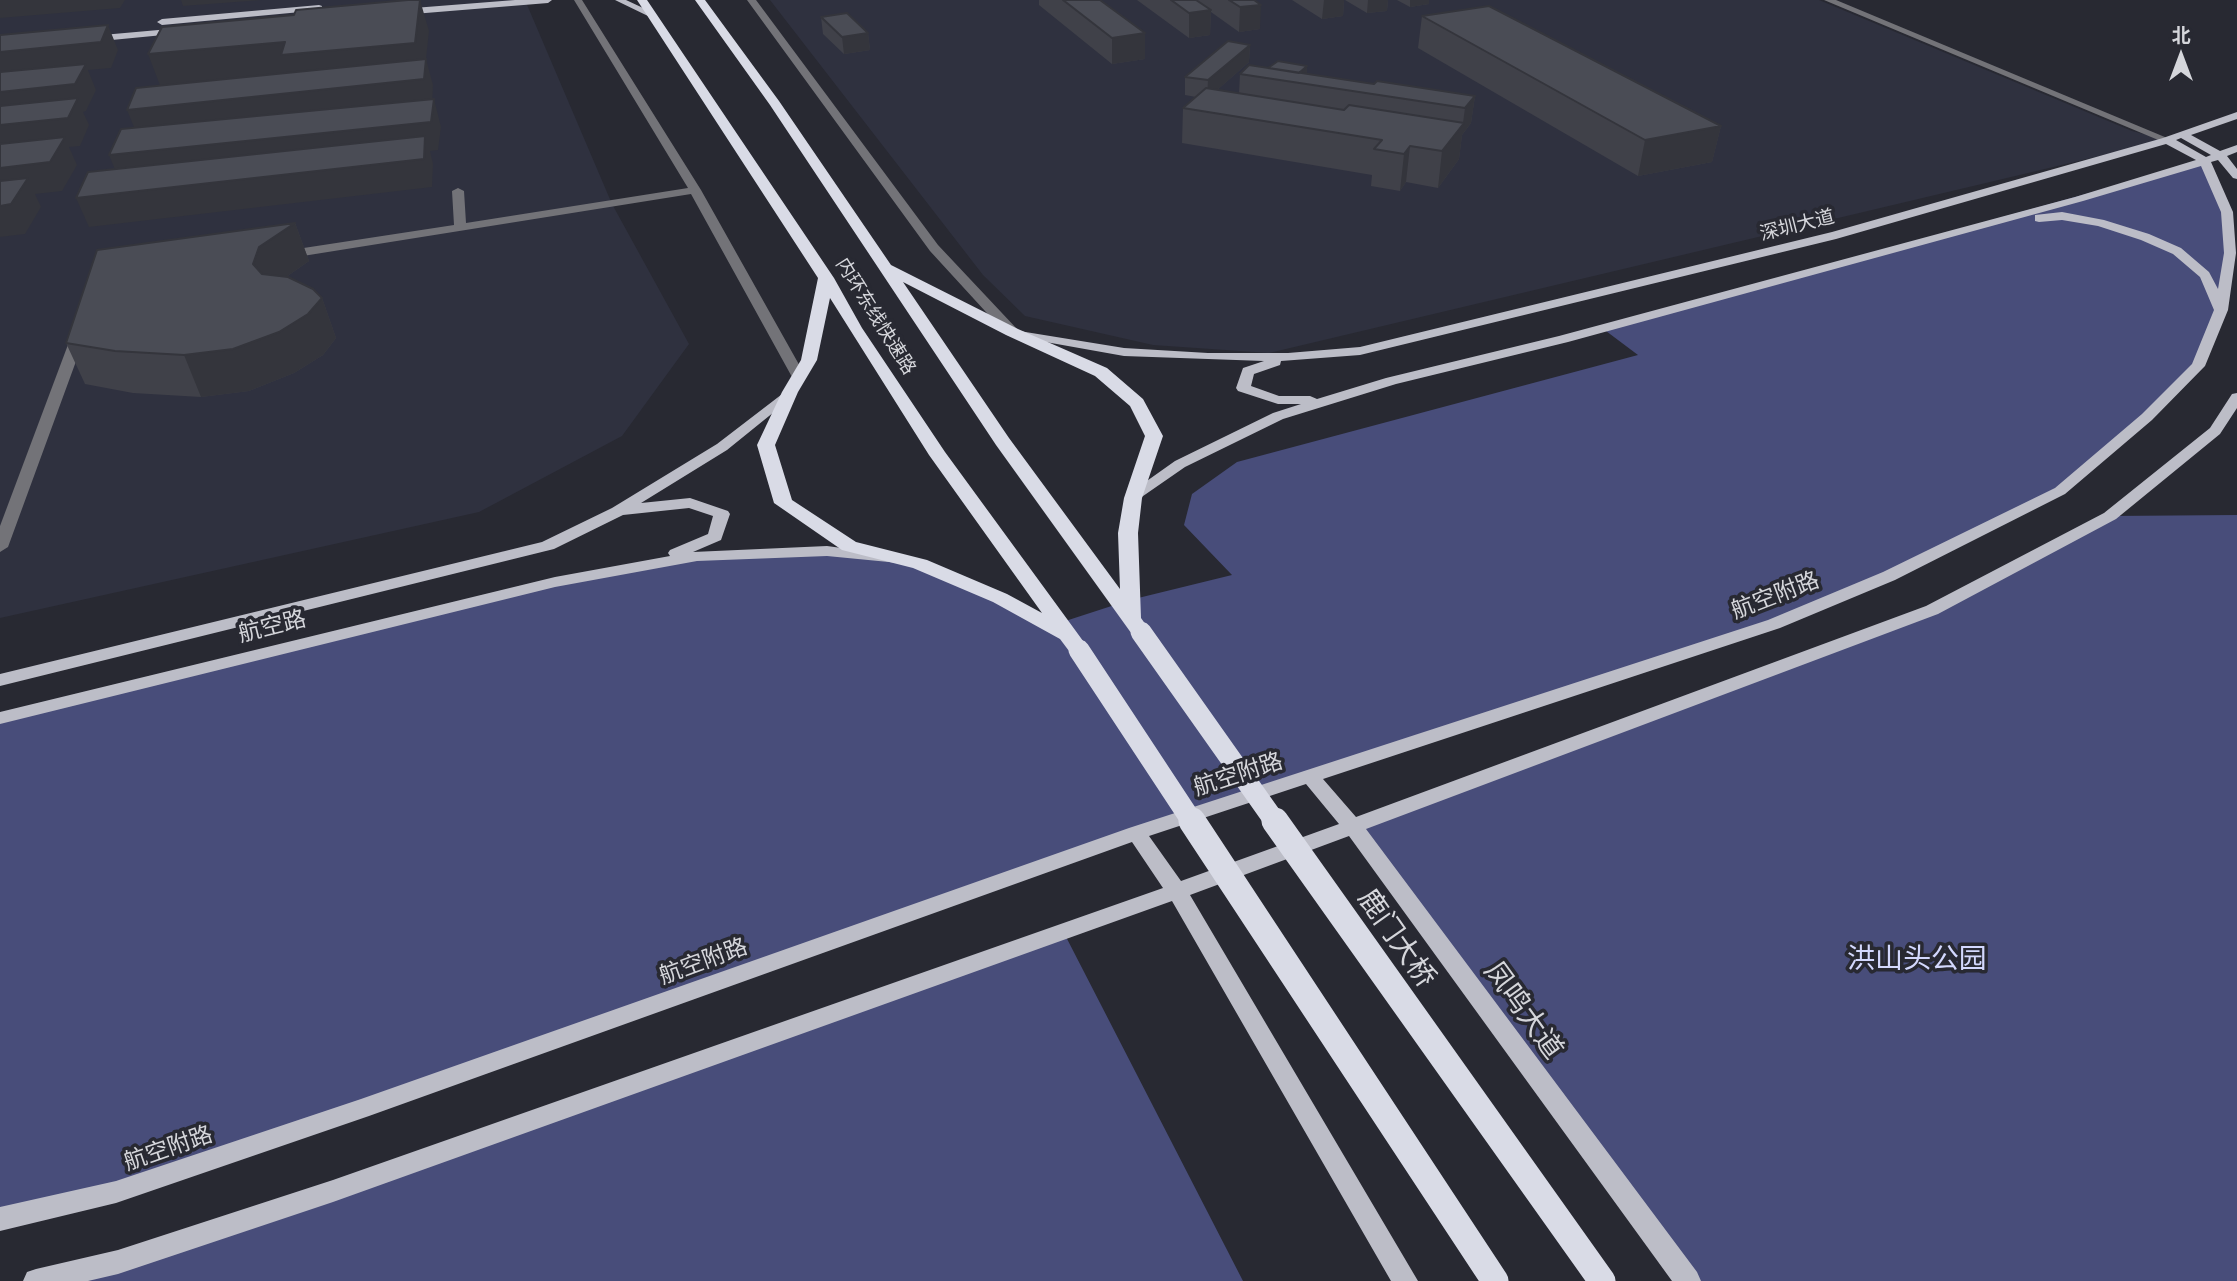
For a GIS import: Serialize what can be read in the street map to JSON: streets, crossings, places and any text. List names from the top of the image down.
{
  "streets": {
    "highway": ["内环东线快速路", "鹿门大桥"],
    "main road": [
      "深圳大道",
      "航空附路",
      "航空路",
      "凤鸣大道"
    ]
  },
  "crossings": [
    ["内环东线快速路", "鹿门大桥"],
    ["航空附路", "凤鸣大道"]
  ],
  "parks": ["洪山头公园"],
  "north": "top"
}
